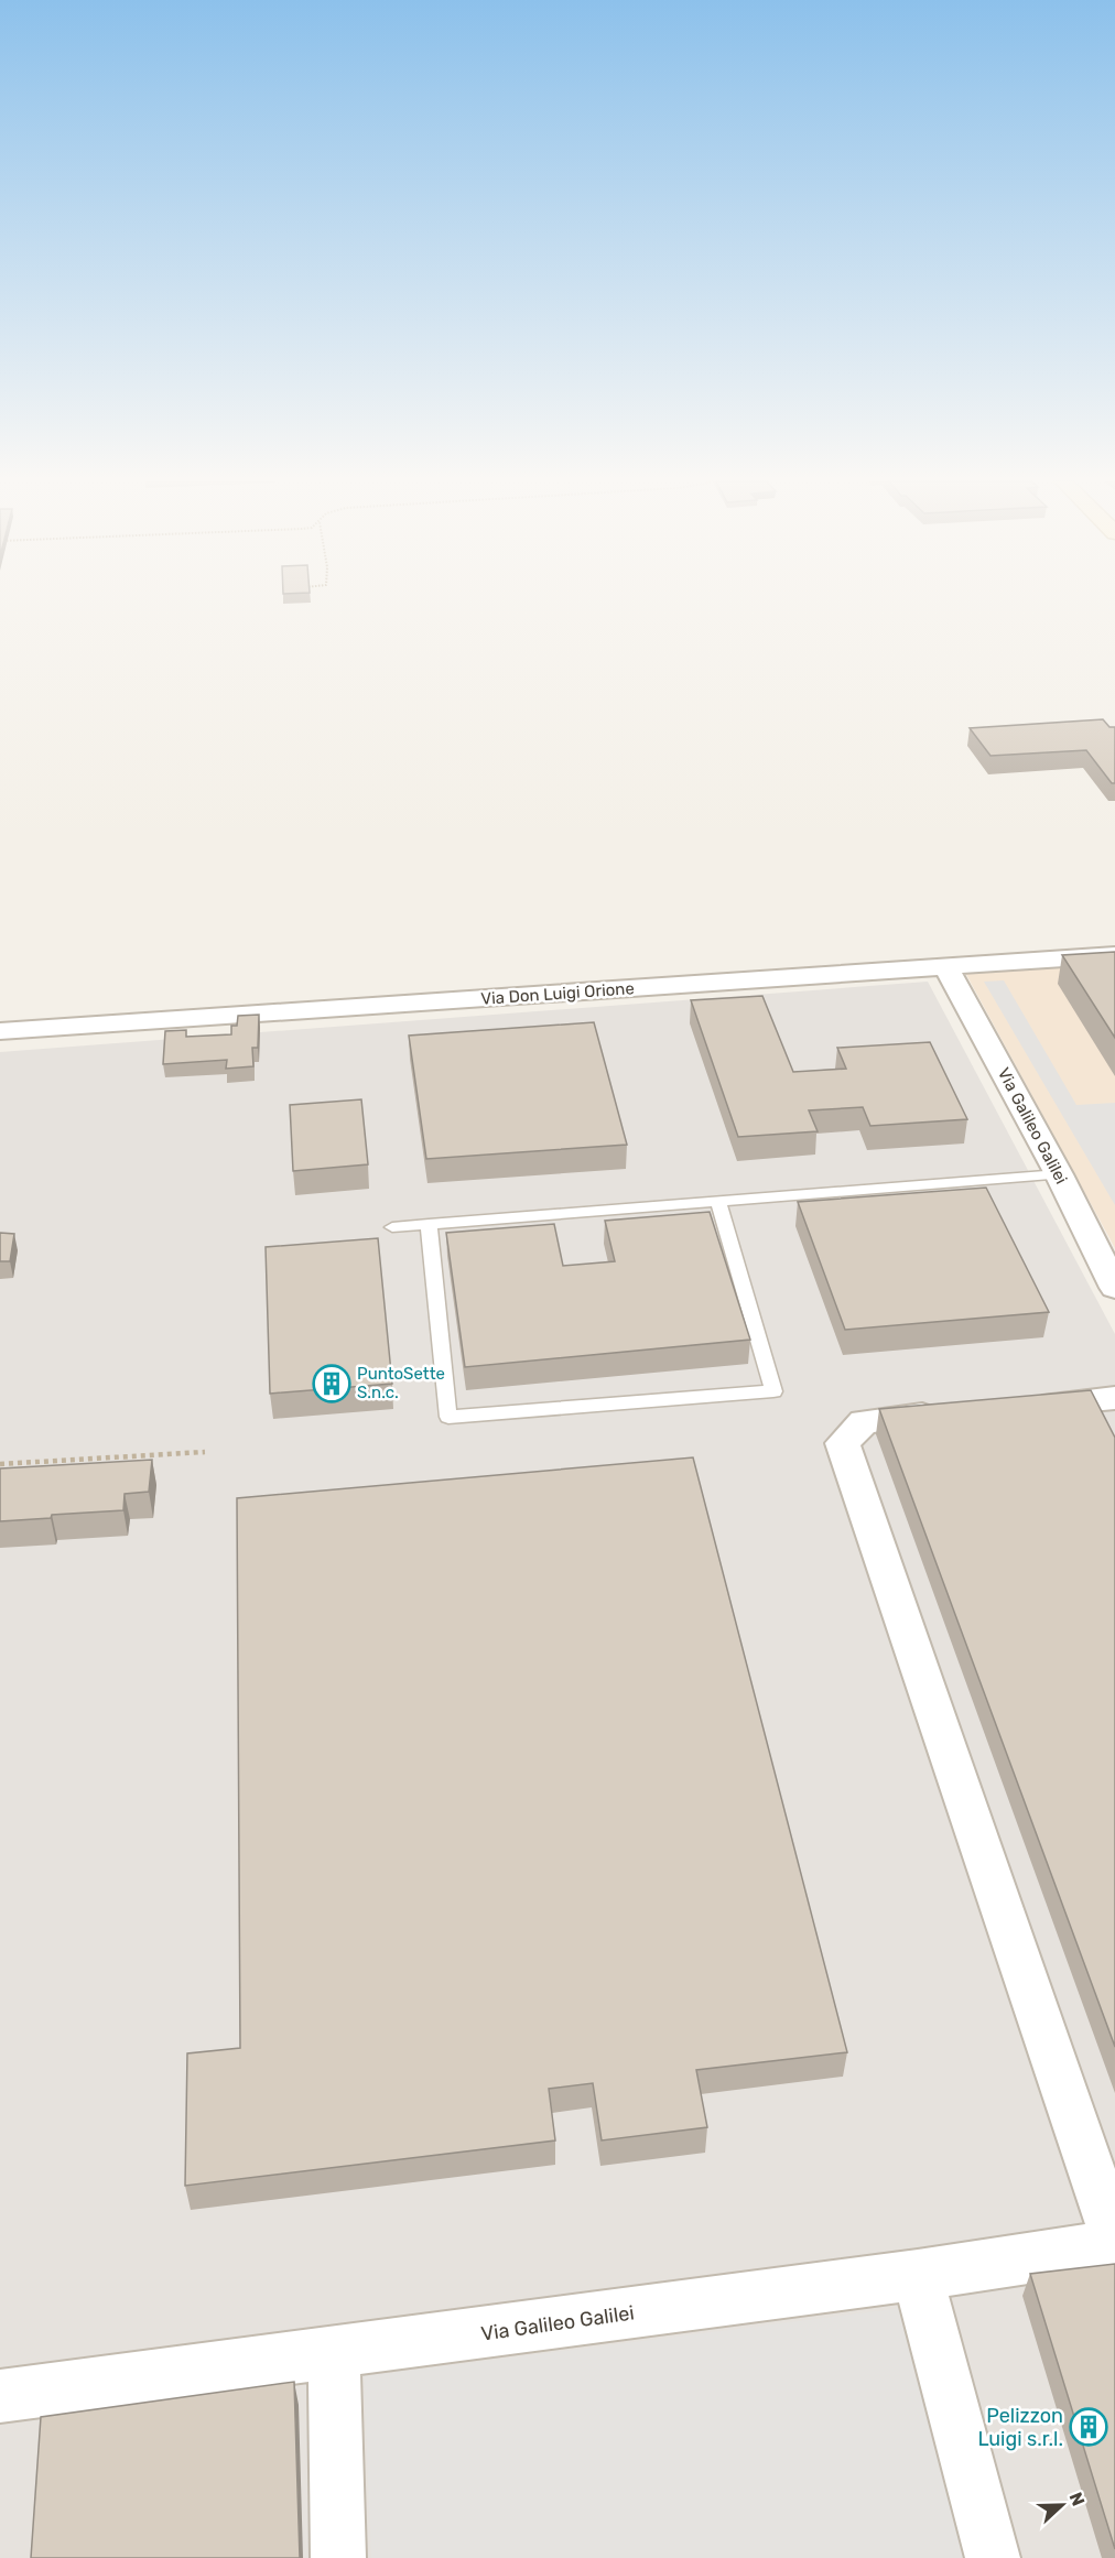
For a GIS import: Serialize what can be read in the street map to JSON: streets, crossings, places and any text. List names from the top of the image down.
{
  "streets": {
    "street": ["Via Don Luigi Orione", "Via Galileo Galilei"]
  },
  "crossings": [
    ["Via Don Luigi Orione", "Via Galileo Galilei"]
  ],
  "places": {
    "building": ["PuntoSette S.n.c.", "Pelizzon Luigi s.r.l."]
  },
  "north": "right"
}
